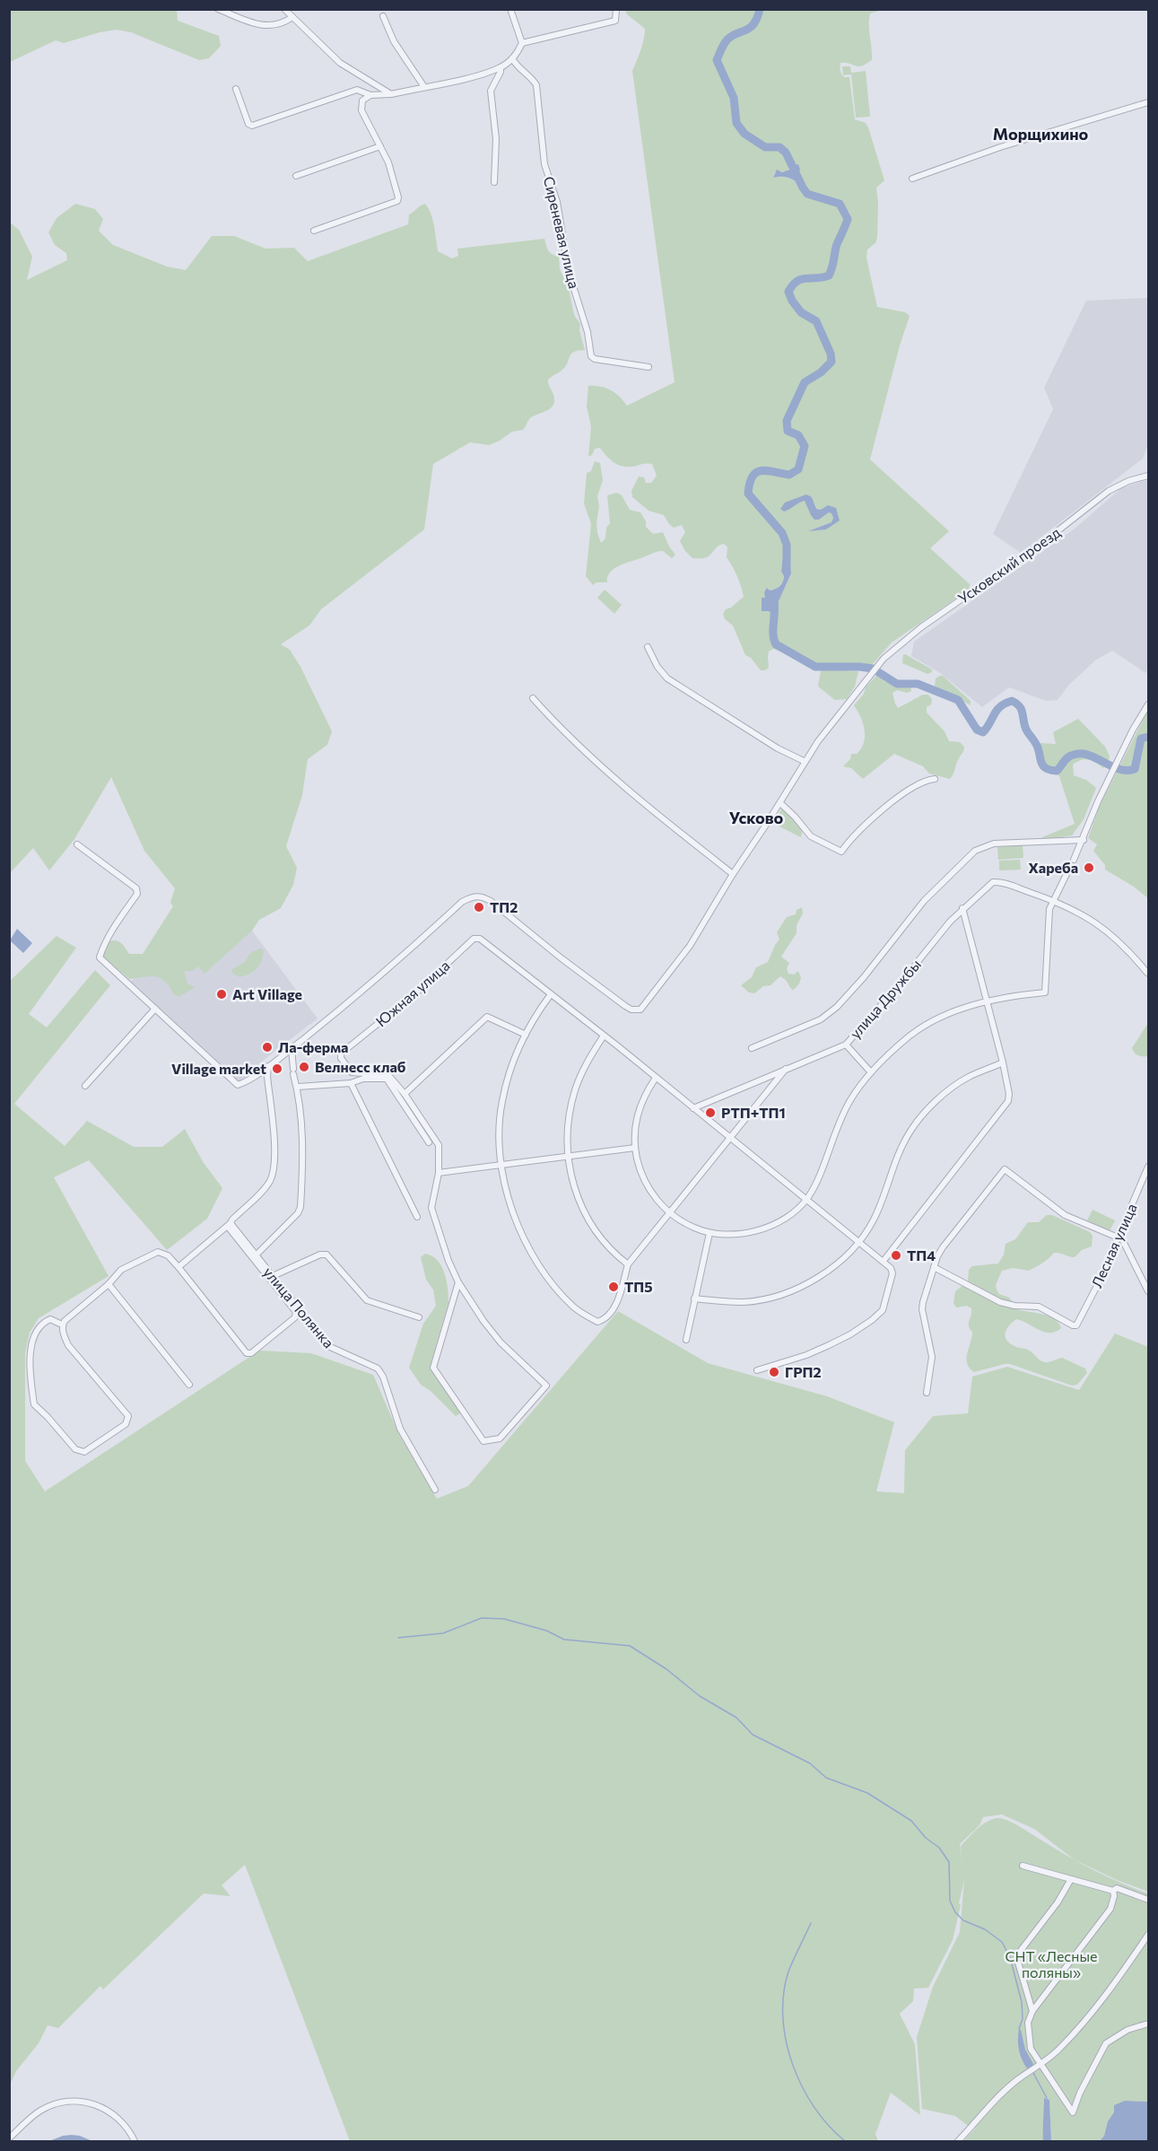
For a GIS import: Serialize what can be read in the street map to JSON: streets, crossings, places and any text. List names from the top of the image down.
{
  "streets": {
    "street": [
      "Сиреневая улица",
      "Усковский проезд",
      "Южная улица",
      "улица Дружбы",
      "Лесная улица",
      "улица Полянка"
    ]
  },
  "districts": ["Морщихино", "Усково"],
  "parks": ["СНТ «Лесные поляны»"],
  "places": [
    "Хареба",
    "ТП2",
    "Art Village",
    "Ла-ферма",
    "Велнесс клаб",
    "Village market",
    "РТП+ТП1",
    "ТП4",
    "ТП5",
    "ГРП2"
  ]
}
